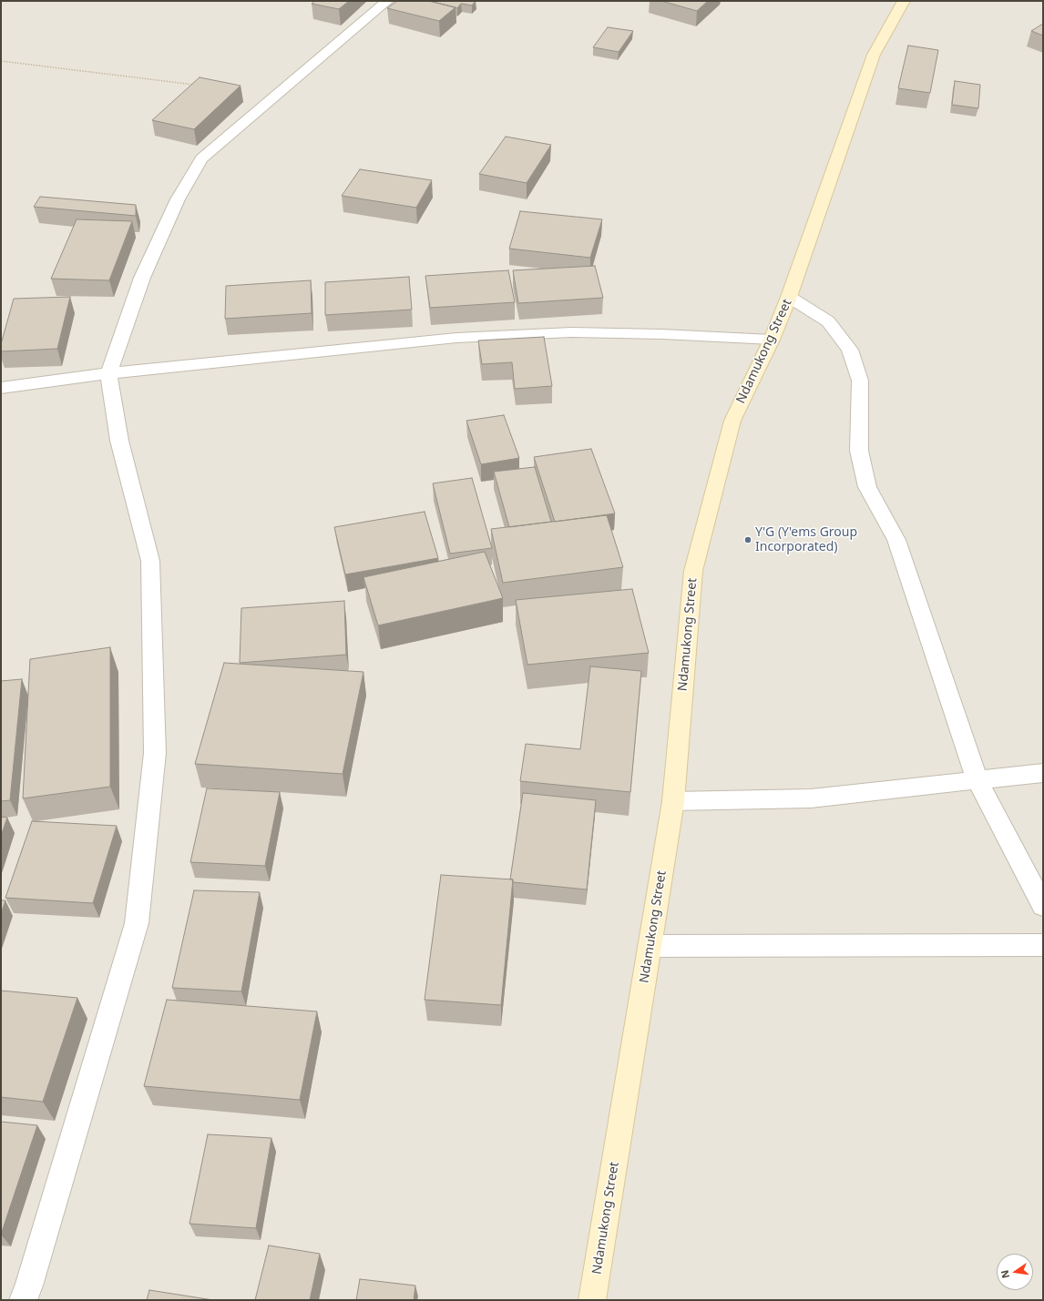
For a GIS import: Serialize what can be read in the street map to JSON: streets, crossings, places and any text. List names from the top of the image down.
{
  "streets": {
    "main road": ["Ndamukong Street"]
  },
  "places": ["Y'G (Y'ems Group Incorporated)"],
  "north": "left"
}
